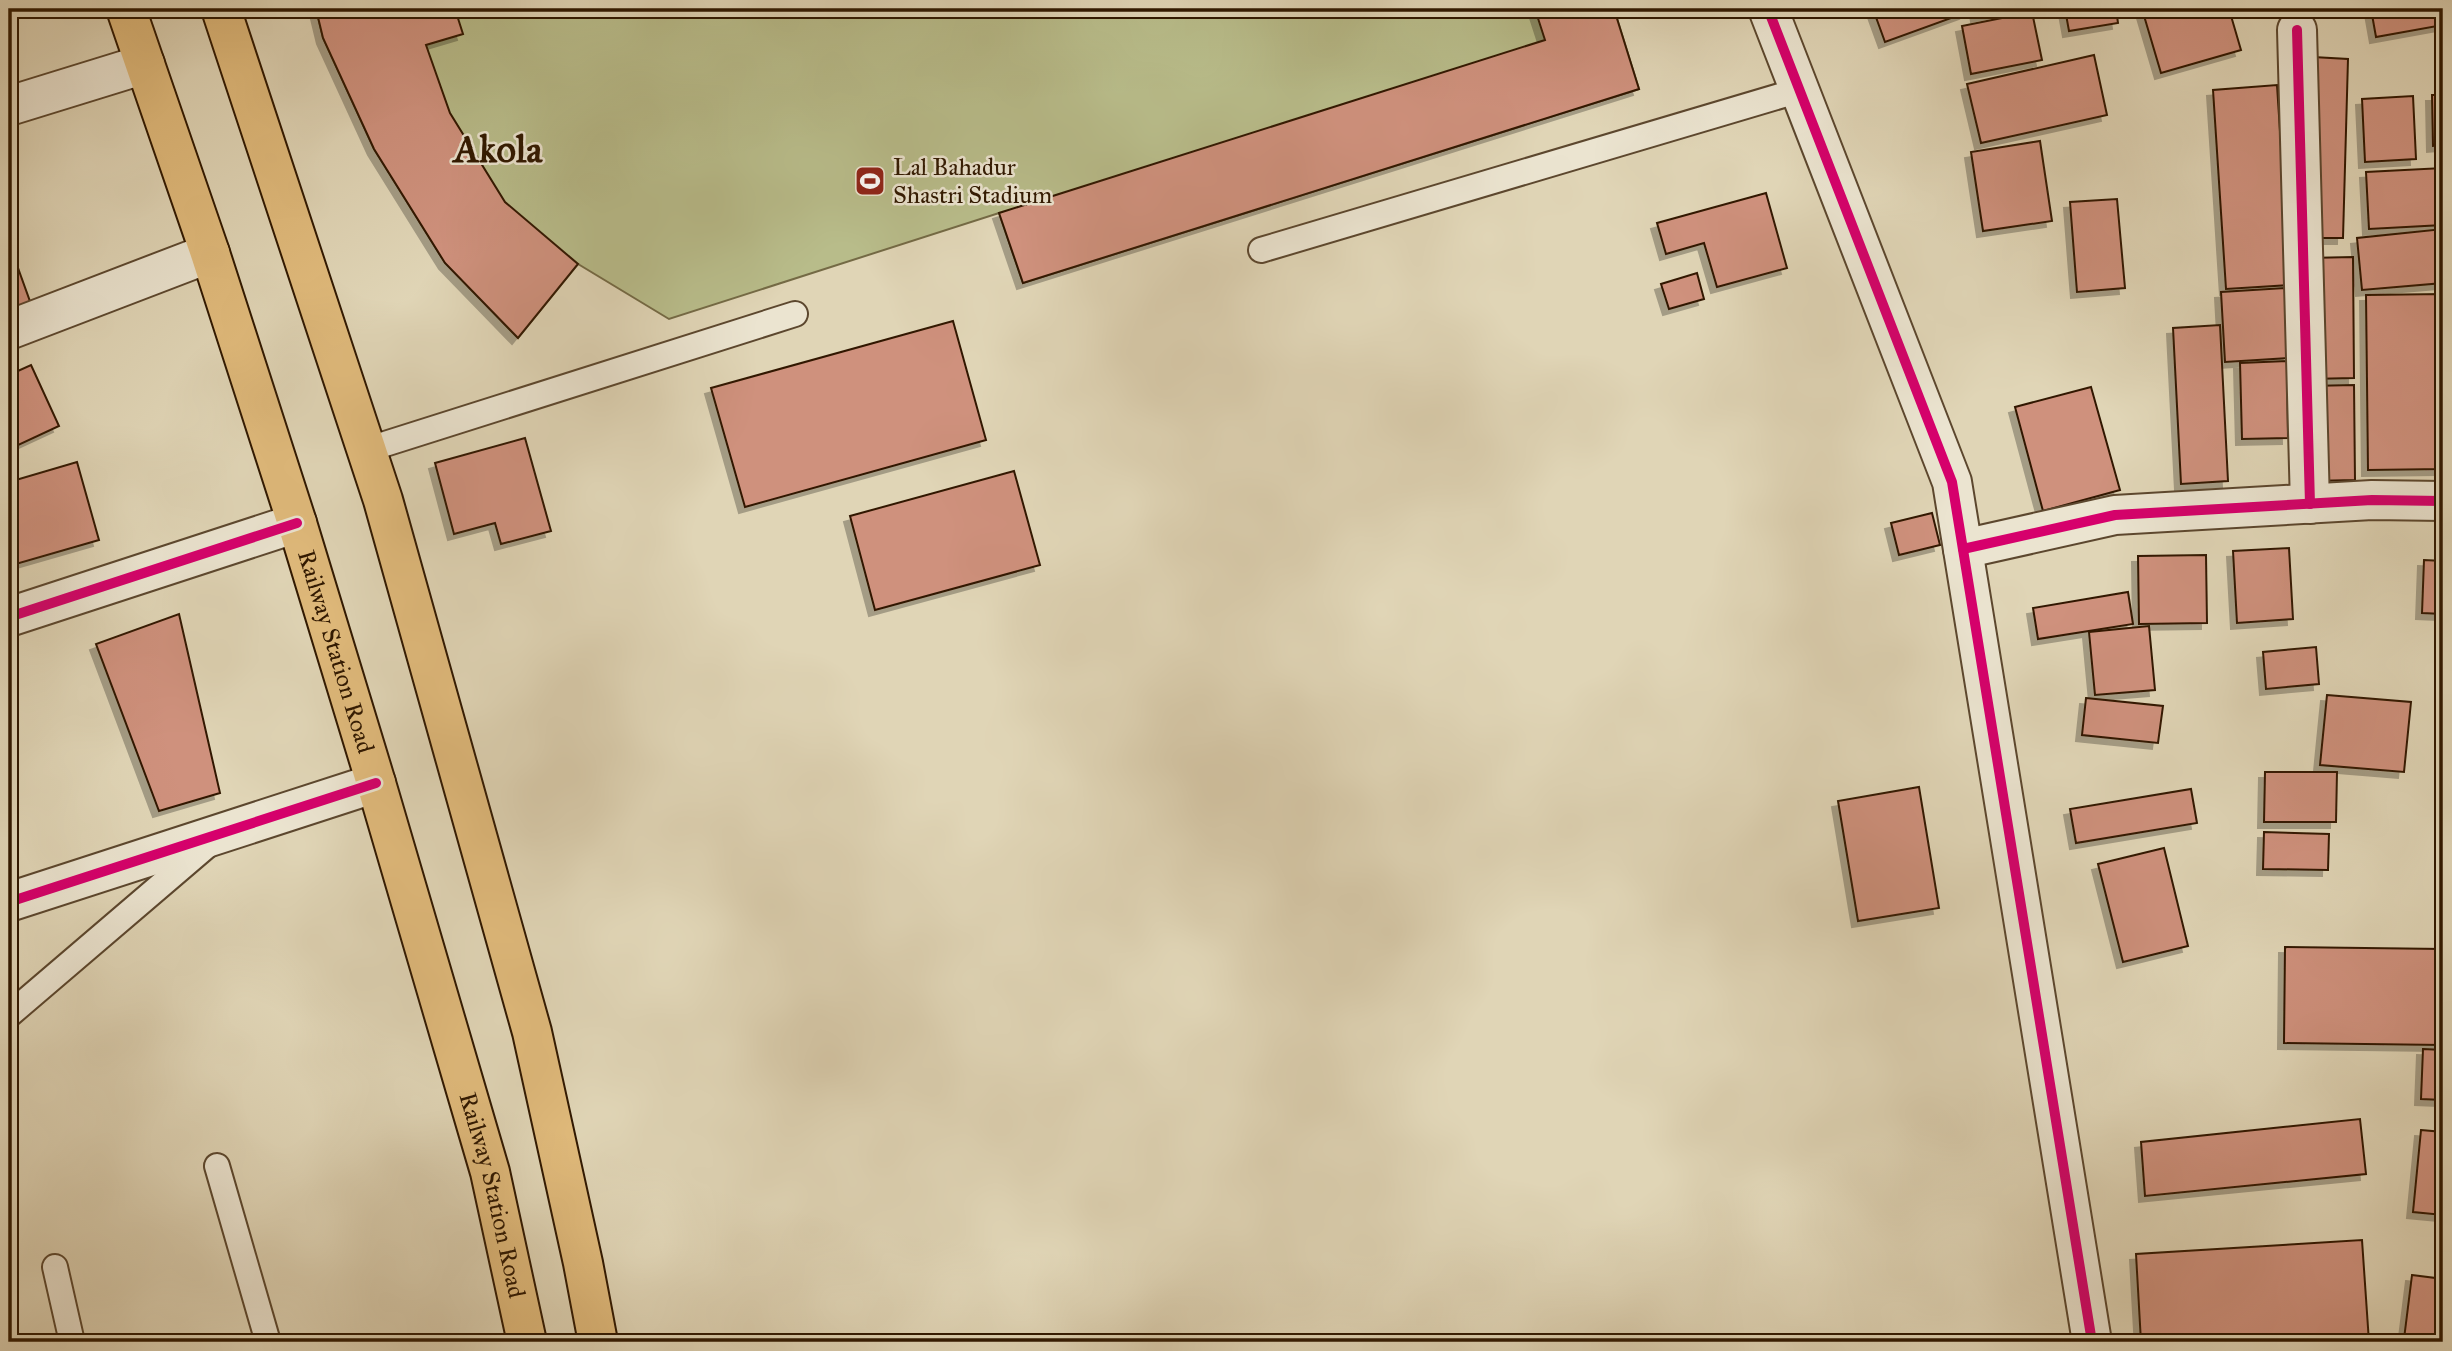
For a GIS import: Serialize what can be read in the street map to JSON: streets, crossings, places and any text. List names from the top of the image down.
{
  "streets": {
    "highway": ["Railway Station Road"]
  },
  "districts": ["Akola"],
  "places": {
    "sports": ["Lal Bahadur Shastri Stadium"]
  }
}
